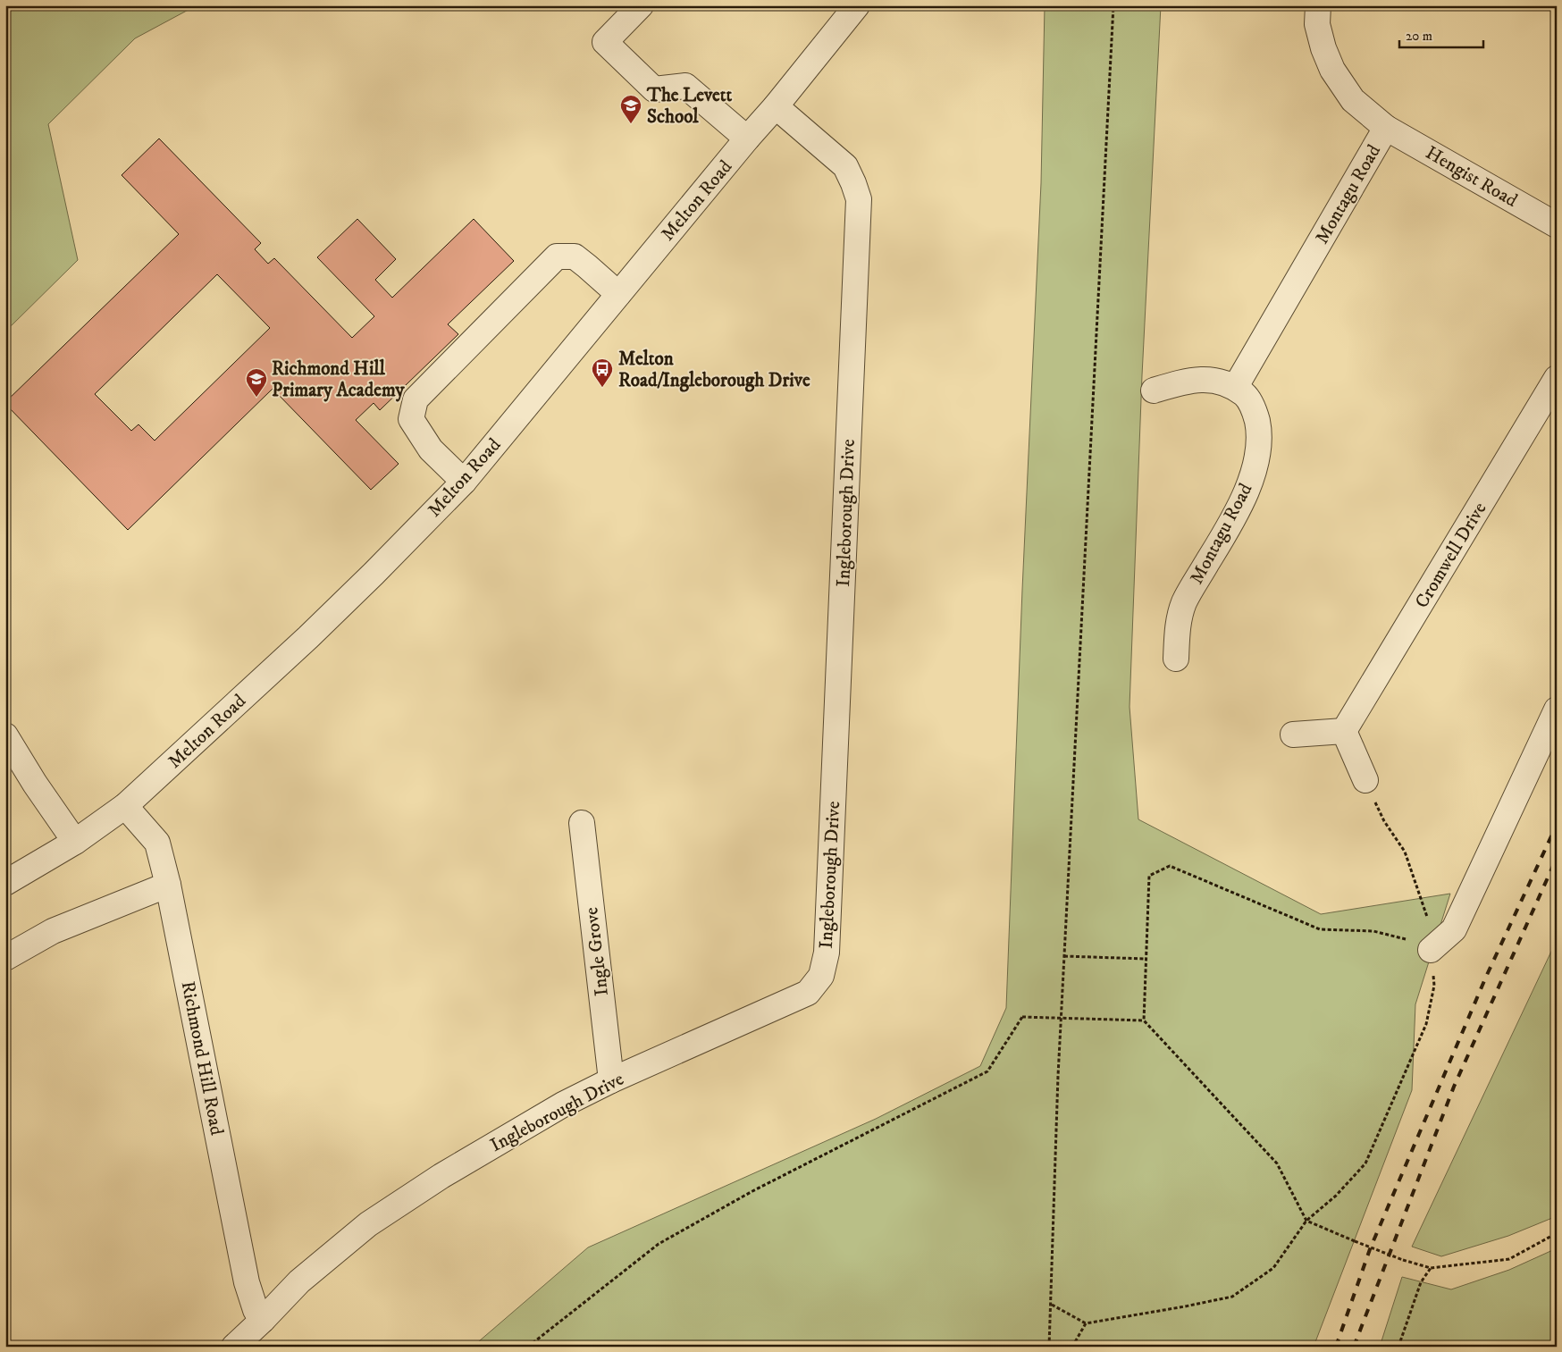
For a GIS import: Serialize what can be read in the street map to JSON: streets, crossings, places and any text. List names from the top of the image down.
{
  "streets": {
    "street": [
      "Hengist Road",
      "Montagu Road",
      "Melton Road",
      "Ingleborough Drive",
      "Cromwell Drive",
      "Ingle Grove",
      "Richmond Hill Road"
    ]
  },
  "crossings": [
    ["Hengist Road", "Montagu Road"],
    ["Melton Road", "Ingleborough Drive"],
    ["Melton Road", "Richmond Hill Road"],
    ["Ingleborough Drive", "Ingle Grove"],
    ["Ingleborough Drive", "Richmond Hill Road"]
  ],
  "places": {
    "school or university": ["The Levett School", "Richmond Hill Primary Academy"],
    "bus stop": ["Melton Road/Ingleborough Drive"]
  },
  "scale_bar": "20 m"
}
